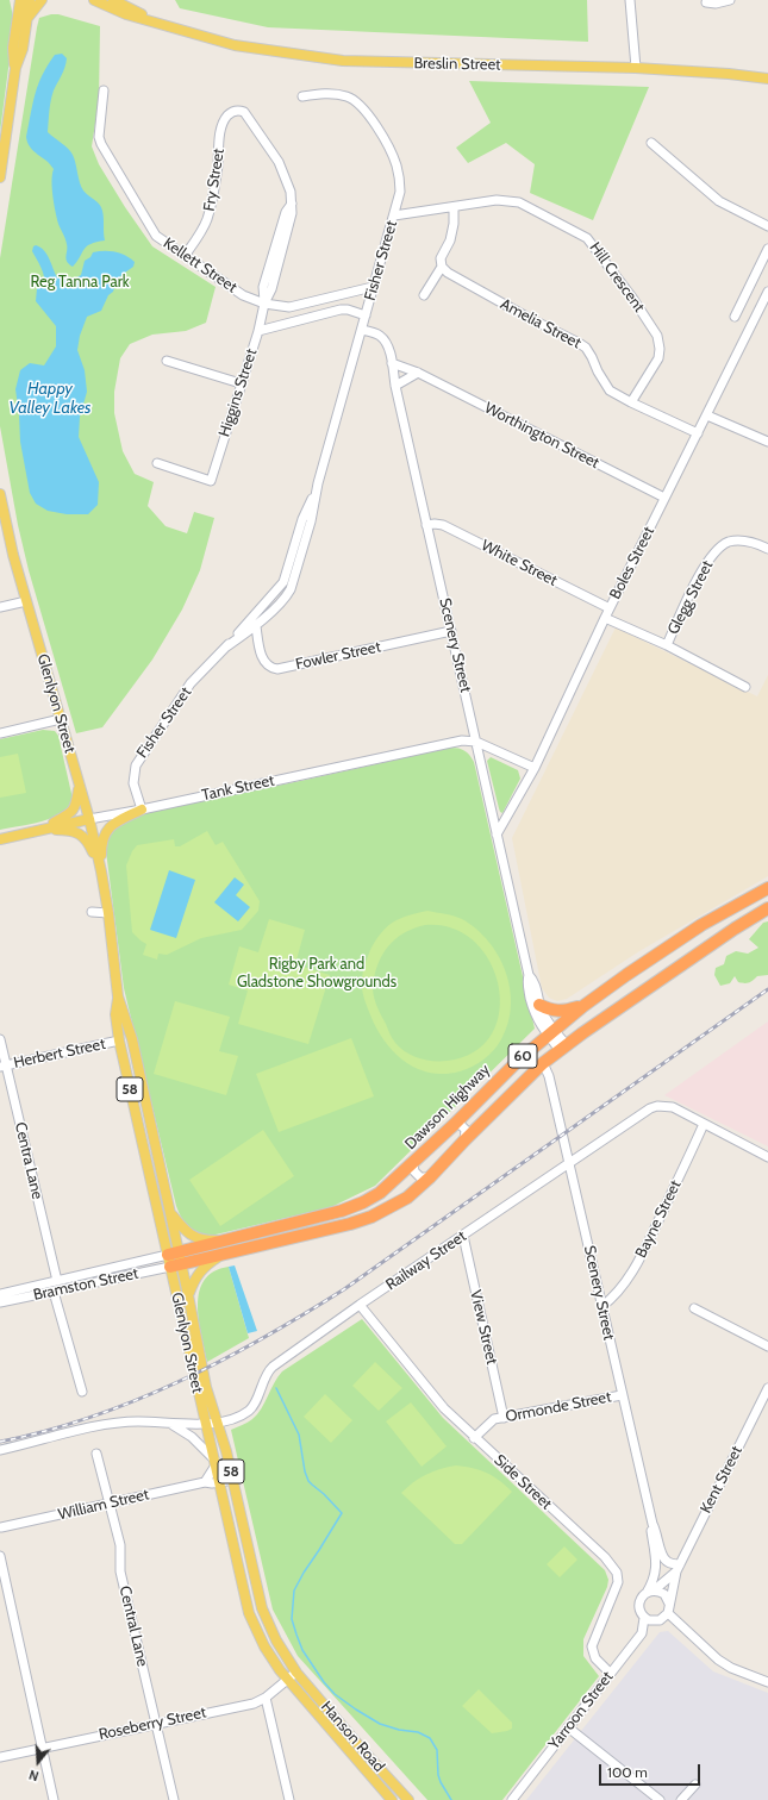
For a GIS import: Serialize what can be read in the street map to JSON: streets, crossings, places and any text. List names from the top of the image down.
{
  "streets": {
    "highway": ["60", "Dawson Highway"],
    "main road": [
      "Breslin Street",
      "Glenlyon Street",
      "Tank Street",
      "58",
      "Hanson Road"
    ],
    "street": [
      "Fry Street",
      "Fisher Street",
      "Kellett Street",
      "Hill Crescent",
      "Amelia Street",
      "Higgins Street",
      "Worthington Street",
      "White Street",
      "Boles Street",
      "Glegg Street",
      "Scenery Street",
      "Fowler Street",
      "Herbert Street",
      "Centra Lane",
      "Bayne Street",
      "Railway Street",
      "Bramston Street",
      "View Street",
      "Ormonde Street",
      "Kent Street",
      "Side Street",
      "William Street",
      "Central Lane",
      "Yarroon Street",
      "Roseberry Street"
    ]
  },
  "crossings": [
    ["Fry Street", "Kellett Street"],
    ["Fry Street", "Higgins Street"],
    ["Fisher Street", "Kellett Street"],
    ["Fisher Street", "Hill Crescent"],
    ["Fisher Street", "Scenery Street"],
    ["Fisher Street", "Fowler Street"],
    ["Fisher Street", "Tank Street"],
    ["Kellett Street", "Higgins Street"],
    ["Hill Crescent", "Amelia Street"],
    ["Amelia Street", "Boles Street"],
    ["Worthington Street", "Boles Street"],
    ["Worthington Street", "Scenery Street"],
    ["White Street", "Boles Street"],
    ["White Street", "Scenery Street"],
    ["Boles Street", "Scenery Street"],
    ["Scenery Street", "Fowler Street"],
    ["Scenery Street", "Tank Street"],
    ["Scenery Street", "60"],
    ["Scenery Street", "Dawson Highway"],
    ["Scenery Street", "Bayne Street"],
    ["Scenery Street", "Railway Street"],
    ["Scenery Street", "Ormonde Street"],
    ["Scenery Street", "Kent Street"],
    ["Scenery Street", "Yarroon Street"],
    ["Glenlyon Street", "Tank Street"],
    ["Glenlyon Street", "Herbert Street"],
    ["Glenlyon Street", "60"],
    ["Glenlyon Street", "Dawson Highway"],
    ["Glenlyon Street", "Railway Street"],
    ["Glenlyon Street", "Bramston Street"],
    ["Glenlyon Street", "William Street"],
    ["Glenlyon Street", "Roseberry Street"],
    ["Glenlyon Street", "Hanson Road"],
    ["Herbert Street", "Centra Lane"],
    ["60", "Dawson Highway"],
    ["60", "Bramston Street"],
    ["Dawson Highway", "Bramston Street"],
    ["Centra Lane", "Bramston Street"],
    ["Bayne Street", "Railway Street"],
    ["Railway Street", "View Street"],
    ["Railway Street", "Side Street"],
    ["View Street", "Ormonde Street"],
    ["Ormonde Street", "Side Street"],
    ["Kent Street", "Yarroon Street"],
    ["Side Street", "Yarroon Street"],
    ["William Street", "Central Lane"],
    ["Central Lane", "Roseberry Street"],
    ["Roseberry Street", "Hanson Road"]
  ],
  "water": ["Happy Valley Lakes"],
  "parks": ["Reg Tanna Park", "Rigby Park and Gladstone Showgrounds"],
  "scale_bar": "100 m",
  "north": "bottom"
}
